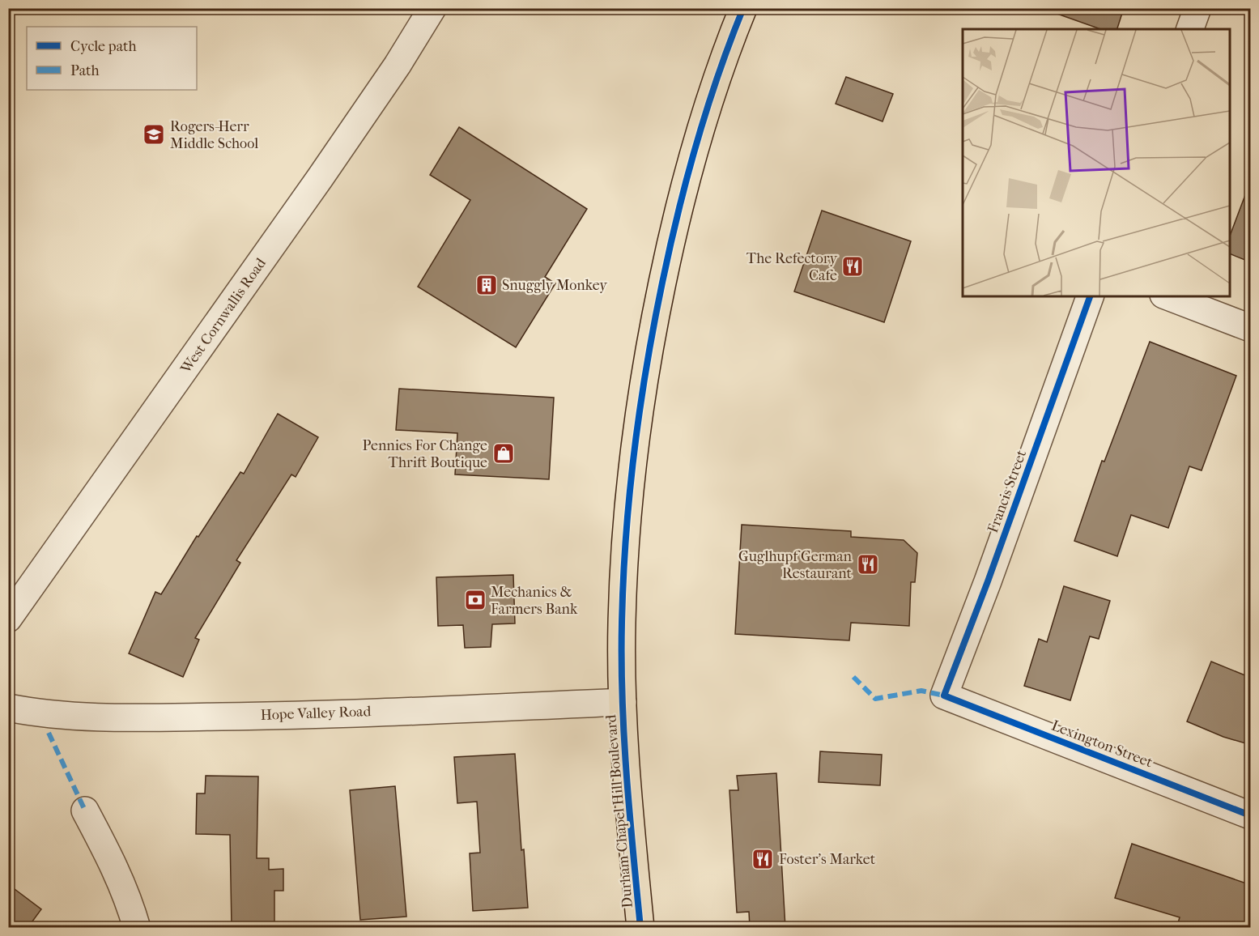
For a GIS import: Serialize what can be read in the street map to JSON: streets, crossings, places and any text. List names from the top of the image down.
{
  "streets": {
    "main road": ["Durham-Chapel Hill Boulevard"],
    "street": [
      "West Cornwallis Road",
      "Francis Street",
      "Hope Valley Road",
      "Lexington Street"
    ]
  },
  "crossings": [
    ["Francis Street", "Lexington Street"],
    ["Hope Valley Road", "Durham-Chapel Hill Boulevard"]
  ],
  "places": {
    "school or university": ["Rogers-Herr Middle School"],
    "restaurant": ["The Refectory Cafe", "Guglhupf German Restaurant", "Foster's Market"],
    "building": ["Snuggly Monkey"],
    "shop": ["Pennies For Change Thrift Boutique"],
    "bank": ["Mechanics & Farmers Bank"]
  },
  "legend": ["Cycle path", "Path"]
}
